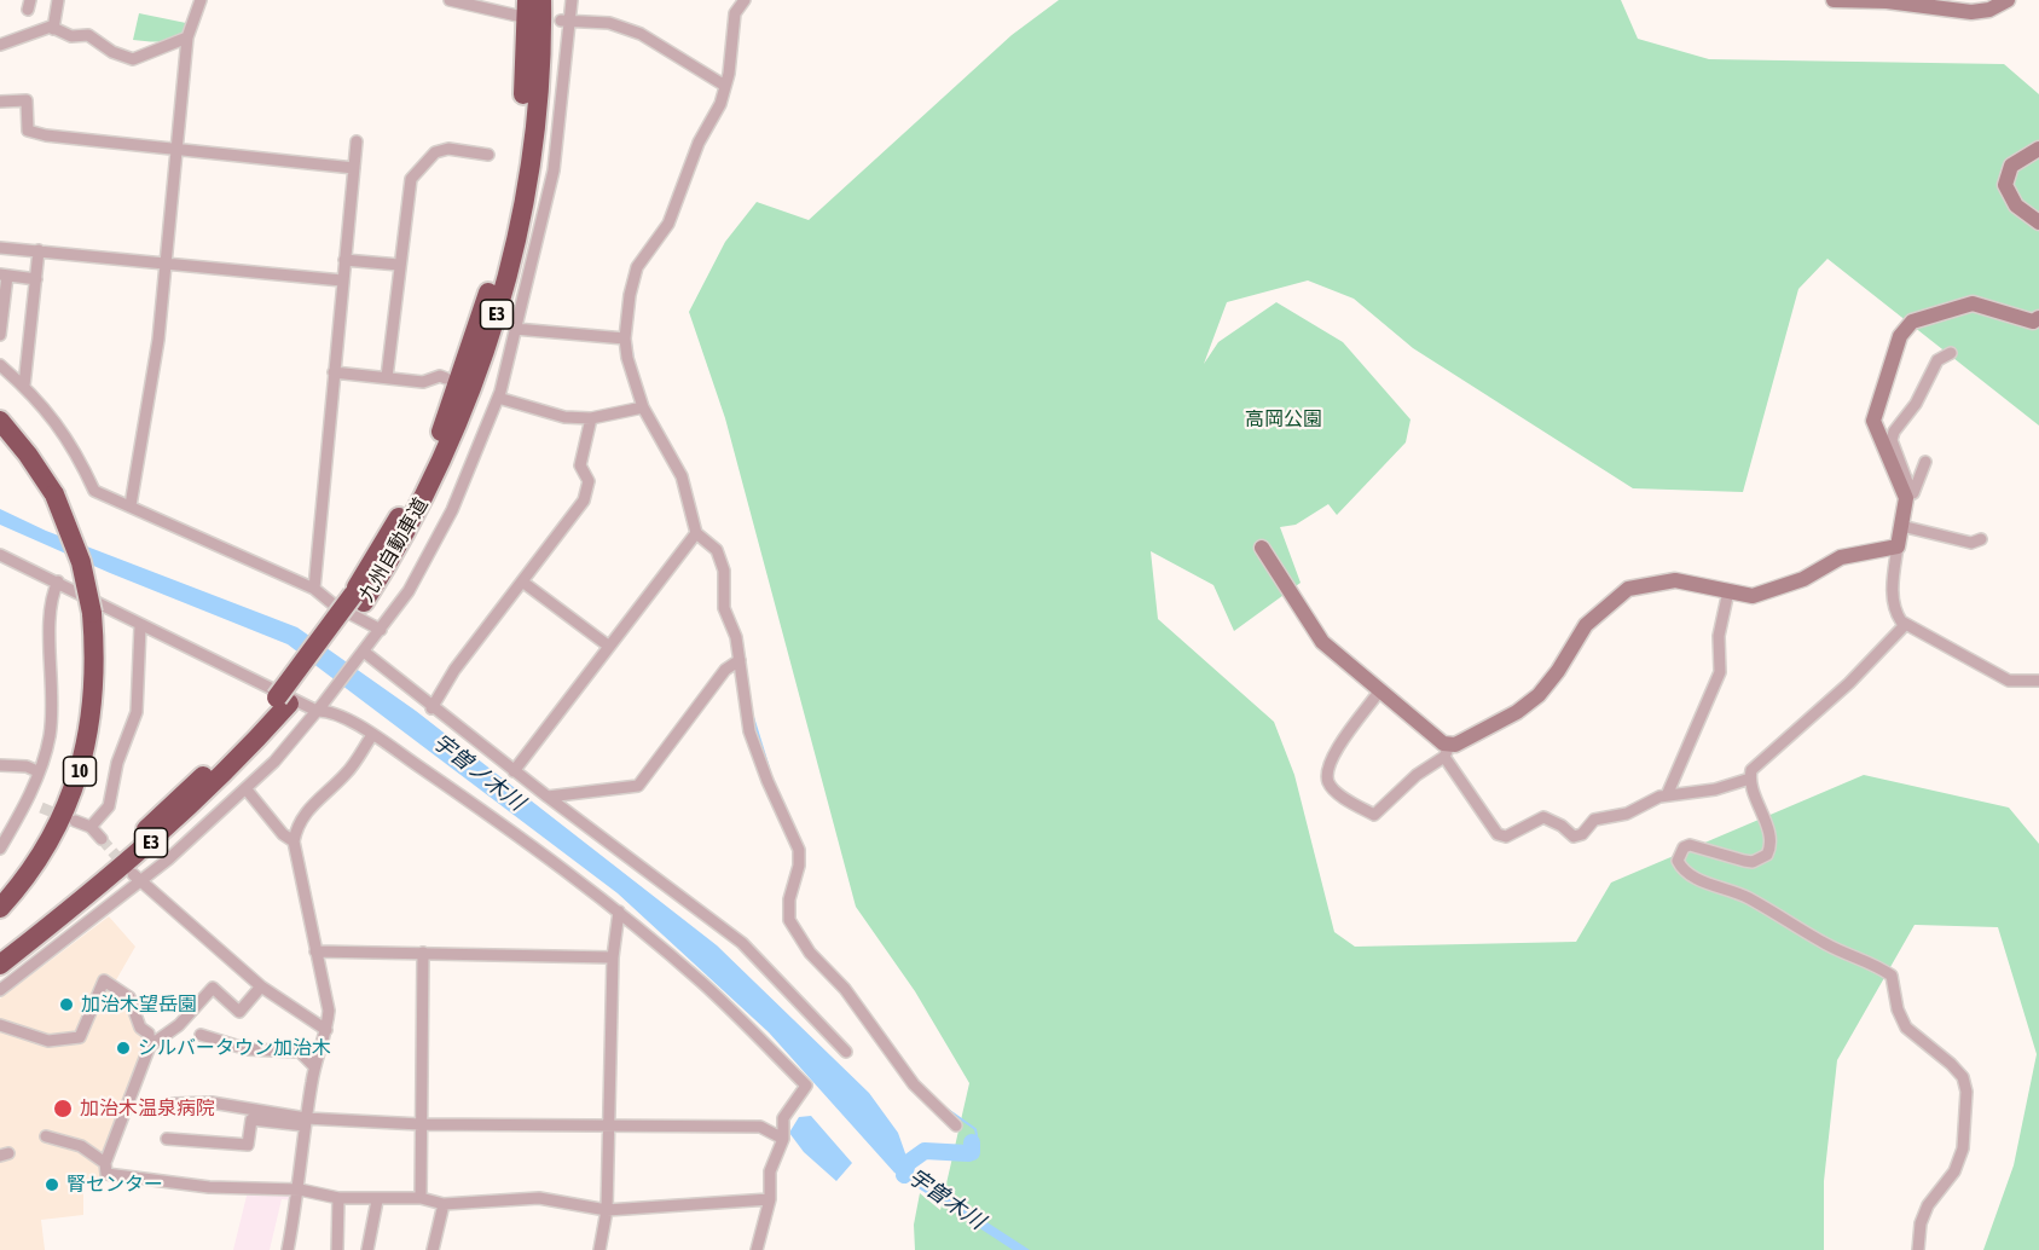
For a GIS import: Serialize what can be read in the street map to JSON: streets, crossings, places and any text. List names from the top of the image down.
{
  "streets": {
    "highway": ["E3", "九州自動車道", "10"]
  },
  "water": ["宇曽ノ木川", "宇曽木川"],
  "parks": ["高岡公園"],
  "places": [
    "加治木望岳園",
    "シルバータウン加治木",
    "加治木温泉病院",
    "腎センター"
  ]
}
